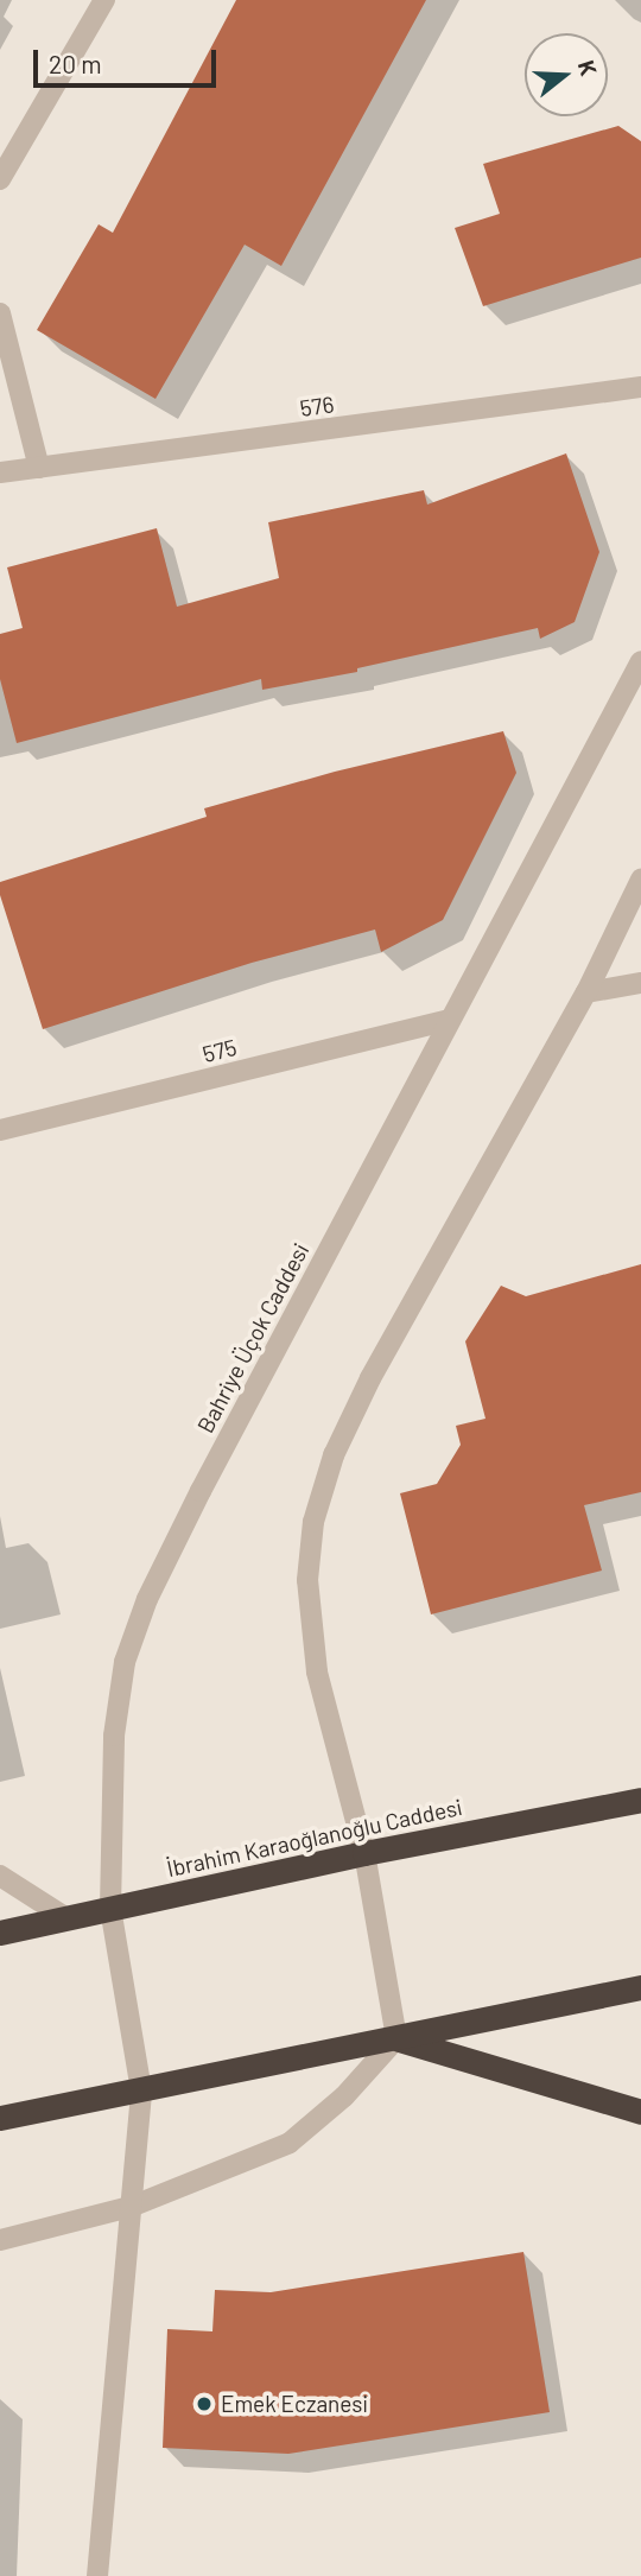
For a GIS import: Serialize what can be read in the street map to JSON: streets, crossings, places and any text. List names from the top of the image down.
{
  "streets": {
    "highway": ["İbrahim Karaoğlanoğlu Caddesi"],
    "street": ["576", "575", "Bahriye Üçok Caddesi"]
  },
  "crossings": [
    ["575", "Bahriye Üçok Caddesi"],
    ["Bahriye Üçok Caddesi", "İbrahim Karaoğlanoğlu Caddesi"]
  ],
  "places": ["Emek Eczanesi"],
  "scale_bar": "20 m",
  "north": "right"
}
